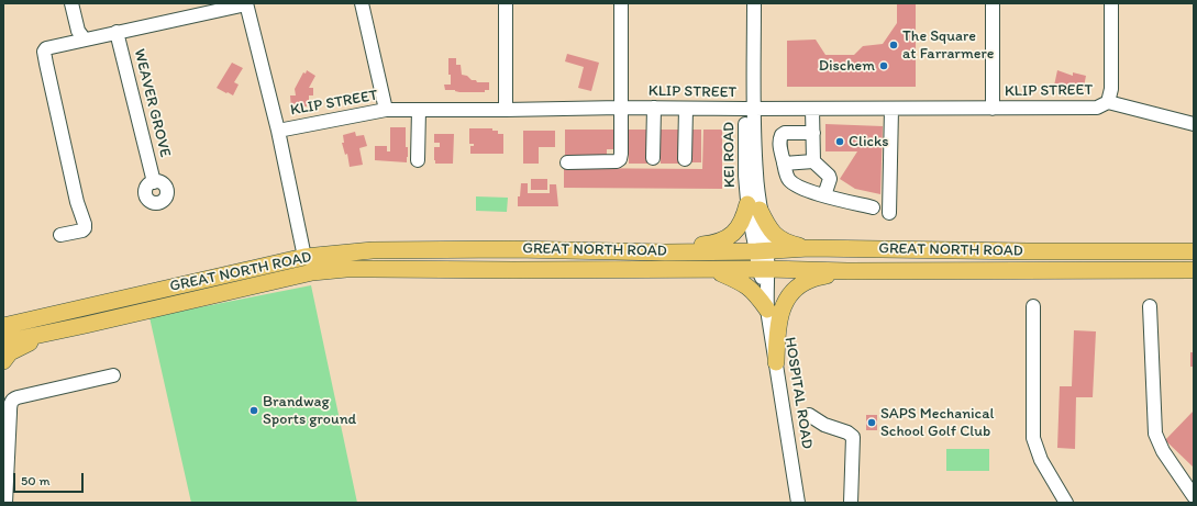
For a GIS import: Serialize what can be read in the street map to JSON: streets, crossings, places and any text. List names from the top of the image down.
{
  "streets": {
    "main road": ["GREAT NORTH ROAD"],
    "street": [
      "KLIP STREET",
      "WEAVER GROVE",
      "KEI ROAD",
      "HOSPITAL ROAD"
    ]
  },
  "crossings": [
    ["KLIP STREET", "KEI ROAD"],
    ["KEI ROAD", "GREAT NORTH ROAD"],
    ["KEI ROAD", "HOSPITAL ROAD"],
    ["GREAT NORTH ROAD", "HOSPITAL ROAD"]
  ],
  "places": [
    "The Square at Farrarmere",
    "Dischem",
    "Clicks",
    "Brandwag Sports ground",
    "SAPS Mechanical School Golf Club"
  ],
  "scale_bar": "50 m"
}
